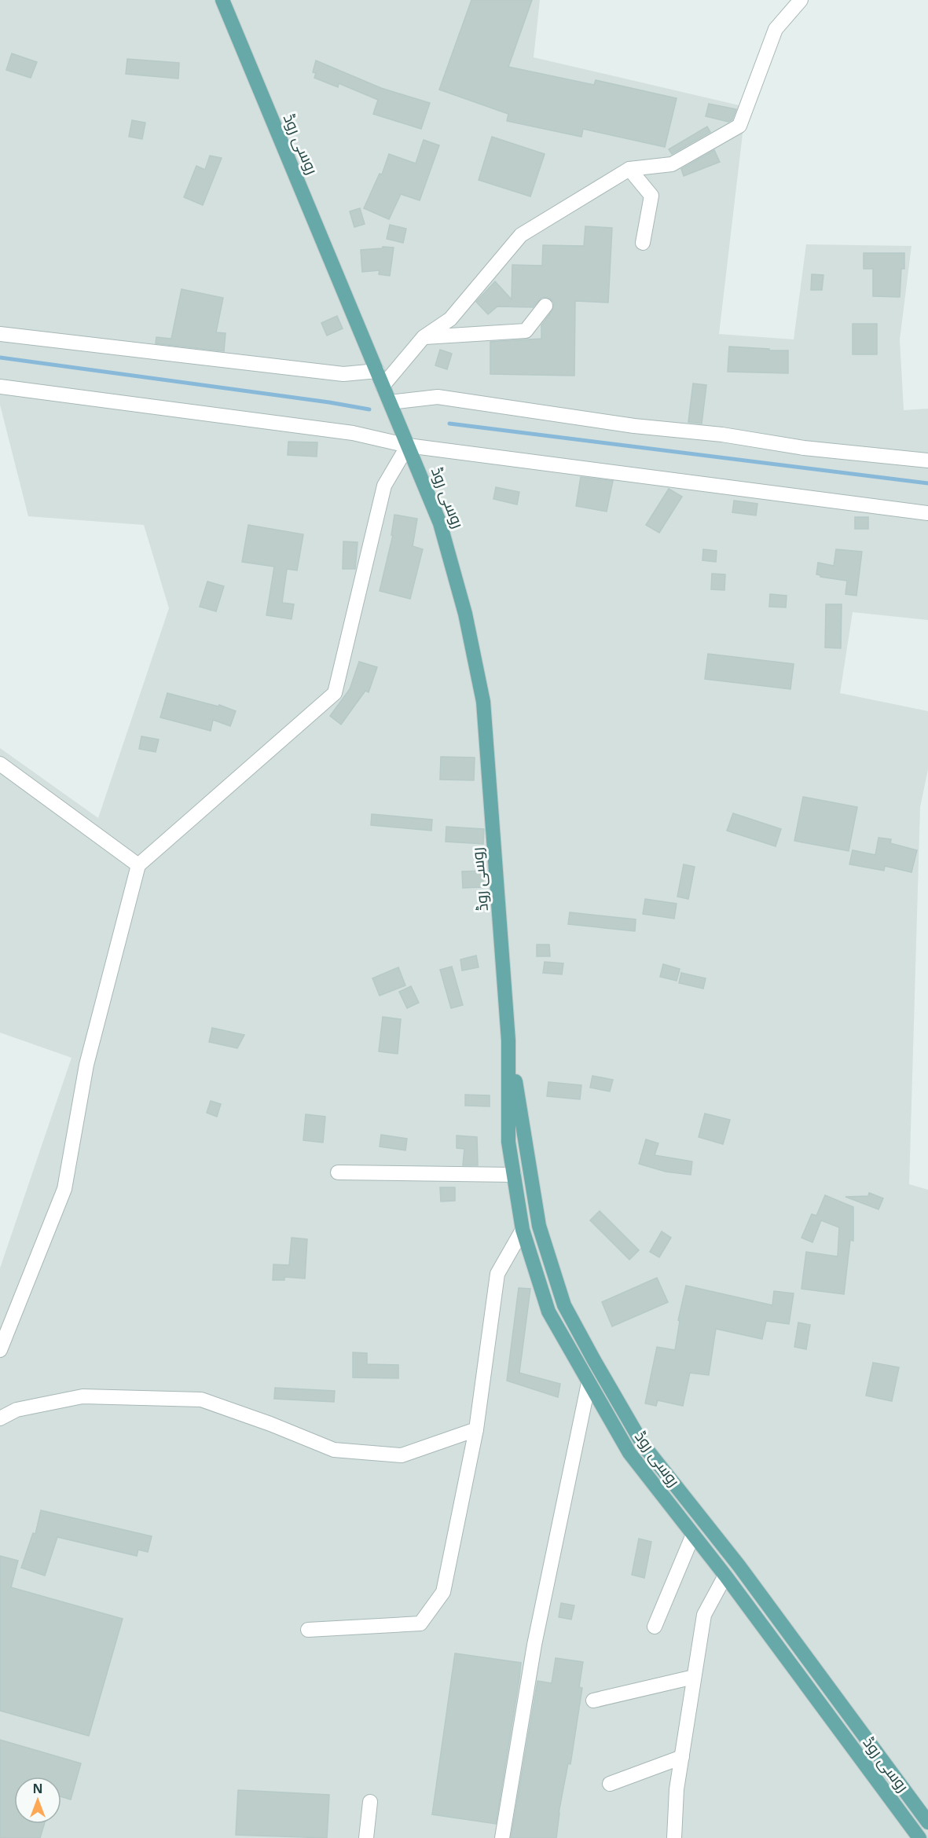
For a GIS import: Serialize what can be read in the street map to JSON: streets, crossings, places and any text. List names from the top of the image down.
{
  "streets": {
    "main road": ["روسی روڈ"]
  },
  "north": "top"
}
